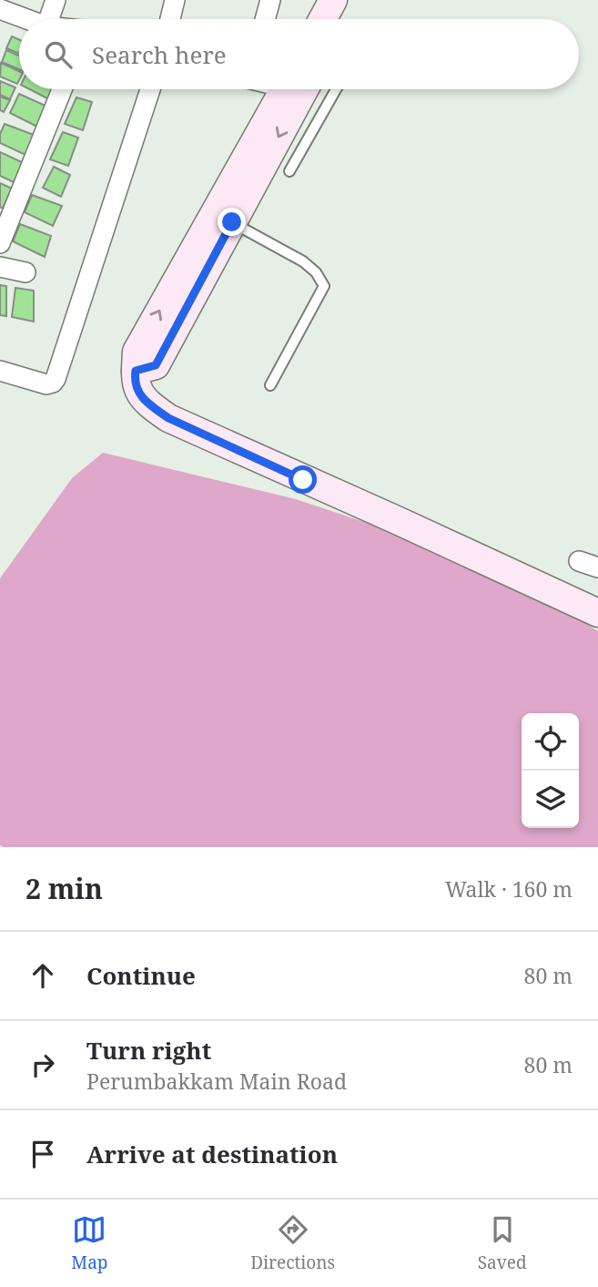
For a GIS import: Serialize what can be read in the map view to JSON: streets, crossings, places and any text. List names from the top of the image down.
{
  "page": {
    "search": "Search here",
    "heading": ["2 min", "Walk · 160 m"],
    "list": [
      ["Continue", "80 m"],
      ["Turn right", "Perumbakkam Main Road", "80 m"],
      "Arrive at destination"
    ],
    "nav": ["Map", "Directions", "Saved"]
  }
}
